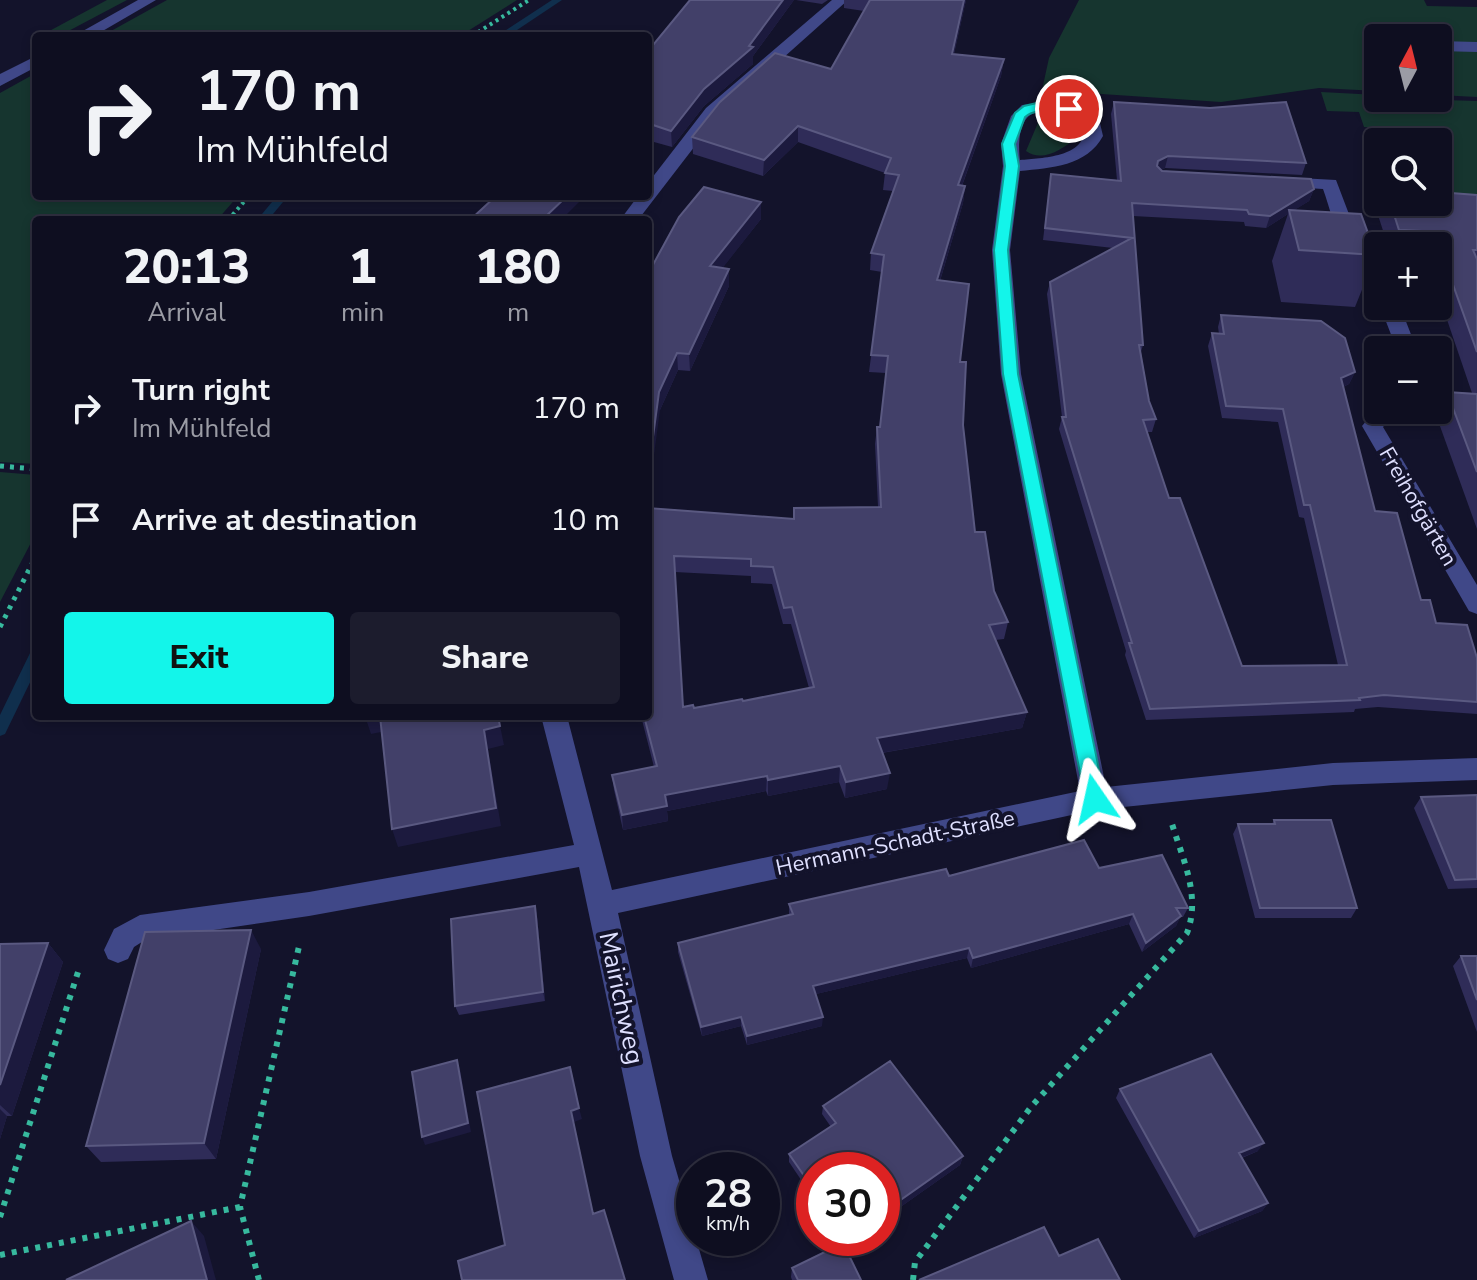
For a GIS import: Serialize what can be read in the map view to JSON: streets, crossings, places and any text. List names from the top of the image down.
{
  "streets": {
    "street": ["Freihofgärten", "Hermann-Schadt-Straße", "Mairichweg"]
  },
  "crossings": [
    ["Hermann-Schadt-Straße", "Mairichweg"]
  ],
  "north": "top",
  "page": {
    "map_buttons": ["+", "−"],
    "turn": ["170 m", "Im Mühlfeld"],
    "eta": [
      "20:13",
      "Arrival",
      "1",
      "min",
      "180",
      "m"
    ],
    "list": [
      {
        "name": "Turn right",
        "note": "Im Mühlfeld",
        "value": "170 m"
      },
      {
        "name": "Arrive at destination",
        "value": "10 m"
      }
    ],
    "buttons": ["Exit", "Share"],
    "speed": "28 km/h",
    "limit": "30"
  }
}
